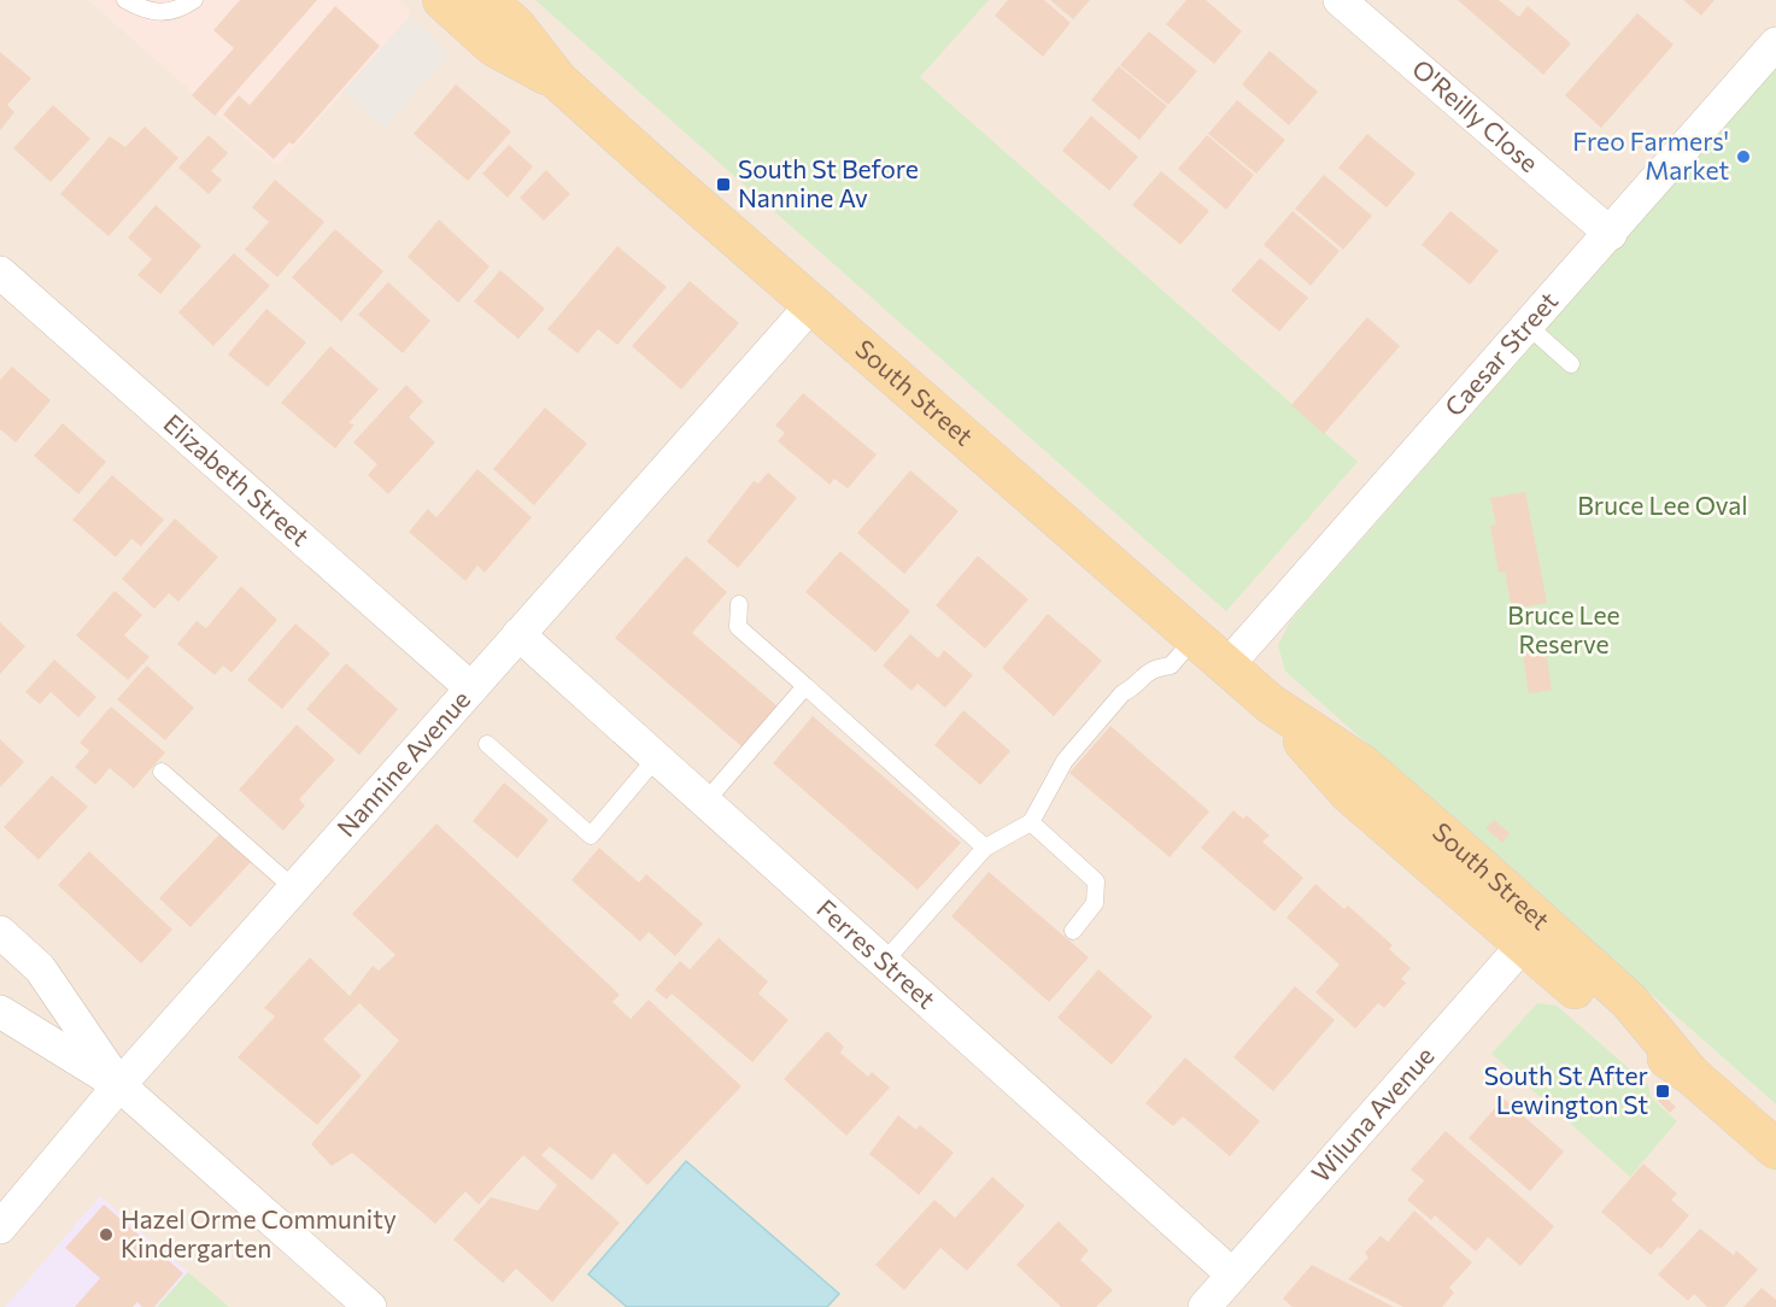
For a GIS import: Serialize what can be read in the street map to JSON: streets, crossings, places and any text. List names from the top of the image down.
{
  "streets": {
    "main road": ["South Street"],
    "street": [
      "O'Reilly Close",
      "Caesar Street",
      "Elizabeth Street",
      "Nannine Avenue",
      "Ferres Street",
      "Wiluna Avenue"
    ]
  },
  "crossings": [
    ["O'Reilly Close", "Caesar Street"],
    ["Caesar Street", "South Street"],
    ["South Street", "Nannine Avenue"],
    ["South Street", "Wiluna Avenue"],
    ["Elizabeth Street", "Nannine Avenue"],
    ["Nannine Avenue", "Ferres Street"],
    ["Ferres Street", "Wiluna Avenue"]
  ],
  "parks": ["Bruce Lee Oval", "Bruce Lee Reserve"],
  "places": {
    "other": ["Freo Farmers' Market", "Hazel Orme Community Kindergarten"],
    "transit": ["South St Before Nannine Av", "South St After Lewington St"]
  }
}
